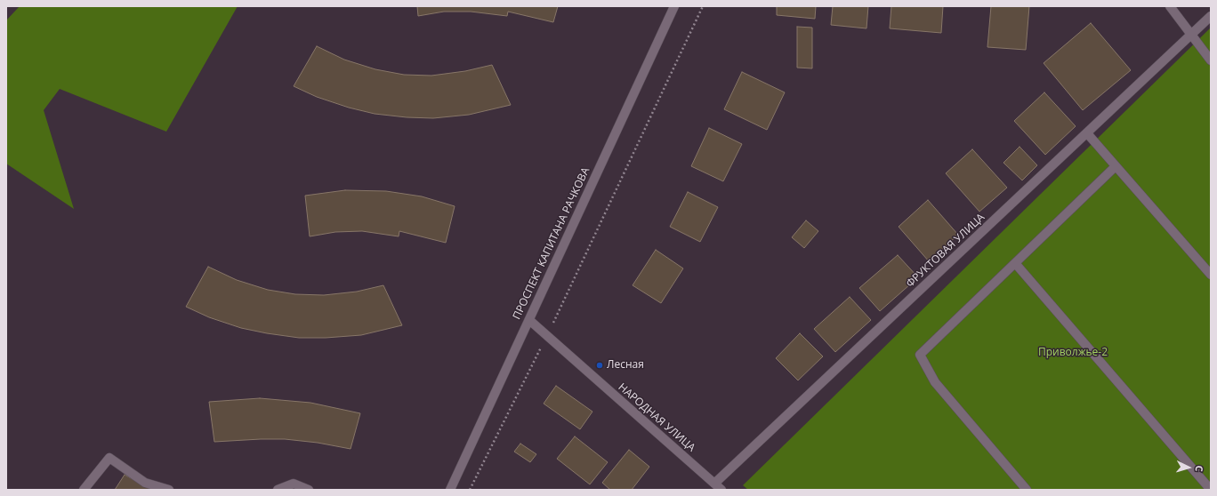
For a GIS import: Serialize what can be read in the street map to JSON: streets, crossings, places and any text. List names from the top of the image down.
{
  "streets": {
    "street": ["ПРОСПЕКТ КАПИТАНА РАЧКОВА", "ФРУКТОВАЯ УЛИЦА", "НАРОДНАЯ УЛИЦА"]
  },
  "crossings": [
    ["ПРОСПЕКТ КАПИТАНА РАЧКОВА", "НАРОДНАЯ УЛИЦА"],
    ["ФРУКТОВАЯ УЛИЦА", "НАРОДНАЯ УЛИЦА"]
  ],
  "parks": ["Приволжье-2"],
  "places": ["Лесная"],
  "north": "right"
}
